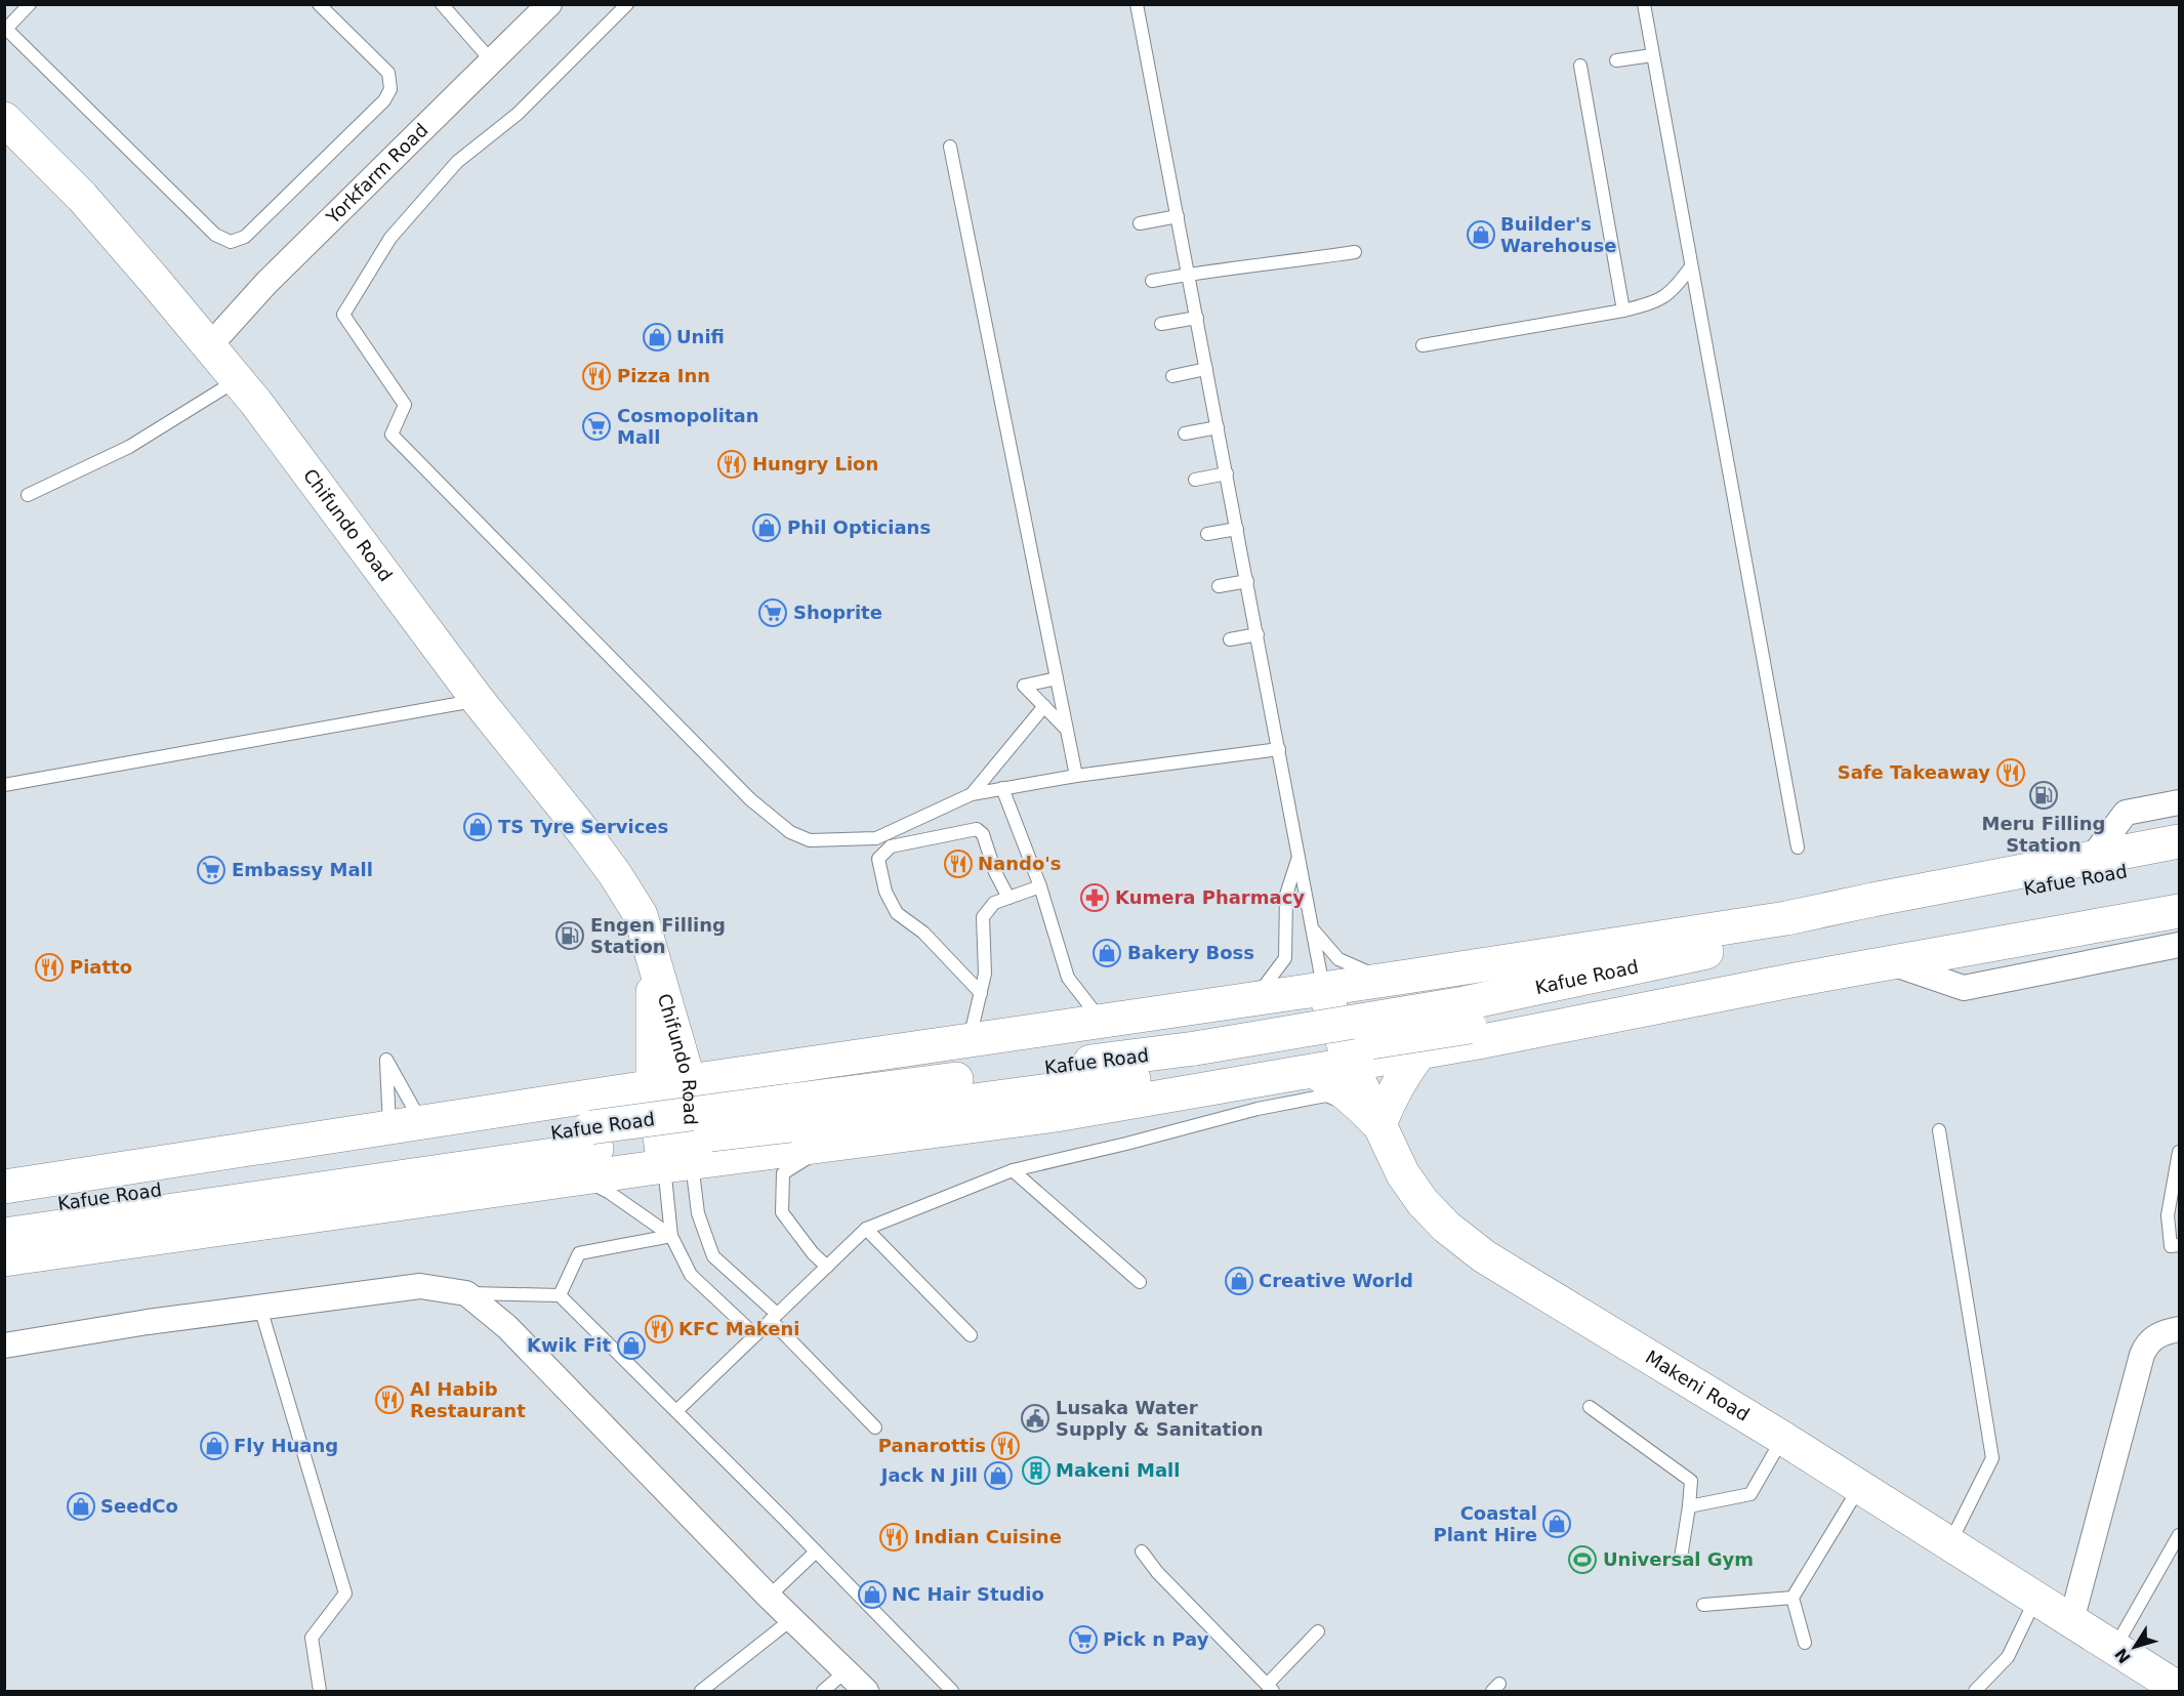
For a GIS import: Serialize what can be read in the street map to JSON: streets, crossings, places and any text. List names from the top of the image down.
{
  "streets": {
    "main road": ["Chifundo Road", "Kafue Road", "Makeni Road"],
    "street": ["Yorkfarm Road"]
  },
  "crossings": [
    ["Yorkfarm Road", "Chifundo Road"],
    ["Chifundo Road", "Kafue Road"],
    ["Kafue Road", "Makeni Road"]
  ],
  "places": {
    "shop": [
      "Builder's Warehouse",
      "Unifi",
      "Phil Opticians",
      "TS Tyre Services",
      "Bakery Boss",
      "Creative World",
      "Kwik Fit",
      "Fly Huang",
      "Jack N Jill",
      "SeedCo",
      "Coastal Plant Hire",
      "NC Hair Studio"
    ],
    "restaurant": [
      "Pizza Inn",
      "Hungry Lion",
      "Safe Takeaway",
      "Nando's",
      "Piatto",
      "KFC Makeni",
      "Al Habib Restaurant",
      "Panarottis",
      "Indian Cuisine"
    ],
    "supermarket": [
      "Cosmopolitan Mall",
      "Shoprite",
      "Embassy Mall",
      "Pick n Pay"
    ],
    "fuel station": ["Meru Filling Station", "Engen Filling Station"],
    "pharmacy": ["Kumera Pharmacy"],
    "public building": ["Lusaka Water Supply & Sanitation"],
    "building": ["Makeni Mall"],
    "sports": ["Universal Gym"]
  },
  "north": "bottom left"
}
